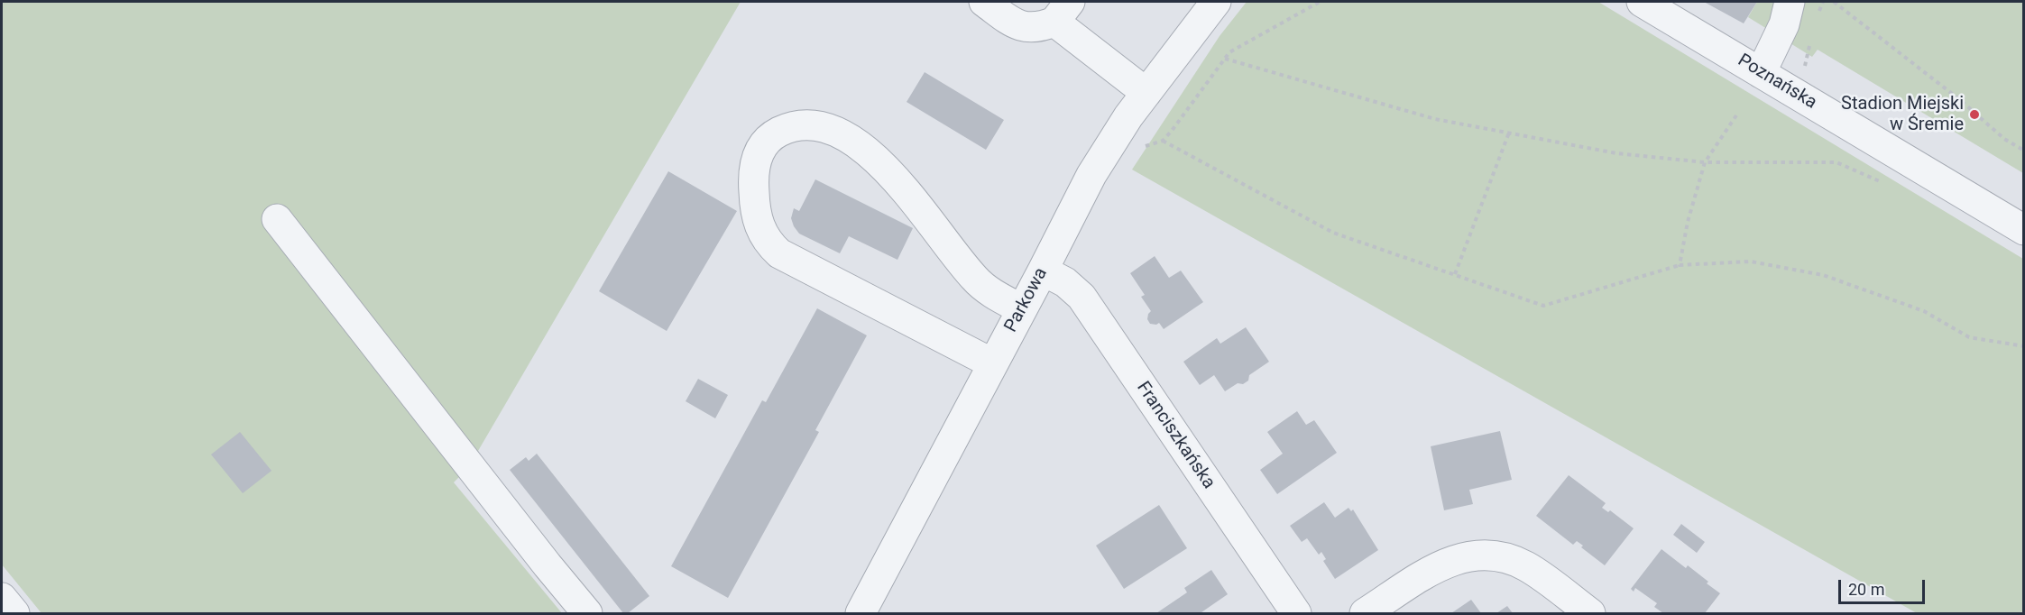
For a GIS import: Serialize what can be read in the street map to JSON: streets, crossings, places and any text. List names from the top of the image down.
{
  "streets": {
    "street": ["Poznańska", "Parkowa", "Franciszkańska"]
  },
  "crossings": [
    ["Parkowa", "Franciszkańska"]
  ],
  "places": ["Stadion Miejski w Śremie"],
  "scale_bar": "20 m"
}
